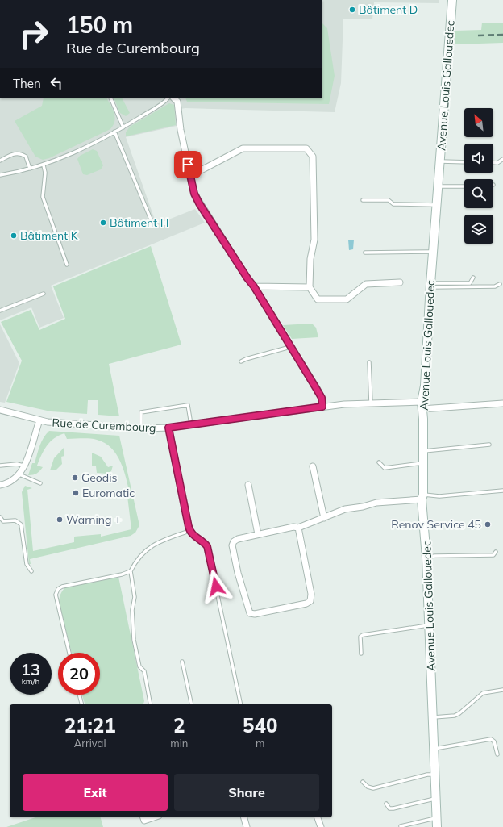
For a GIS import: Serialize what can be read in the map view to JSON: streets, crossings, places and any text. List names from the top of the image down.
{
  "streets": {
    "main road": ["Avenue Louis Gallouedec"],
    "street": ["Rue de Curembourg"]
  },
  "crossings": [
    ["Avenue Louis Gallouedec", "Rue de Curembourg"]
  ],
  "places": [
    "Bâtiment D",
    "Bâtiment H",
    "Bâtiment K",
    "Geodis",
    "Euromatic",
    "Warning +",
    "Renov Service 45"
  ],
  "north": "top left",
  "page": {
    "turn": ["150 m", "Rue de Curembourg"],
    "then": "Then",
    "speed": "13 km/h",
    "limit": "20",
    "eta": [
      "21:21",
      "Arrival",
      "2",
      "min",
      "540",
      "m"
    ],
    "buttons": ["Exit", "Share"]
  }
}
